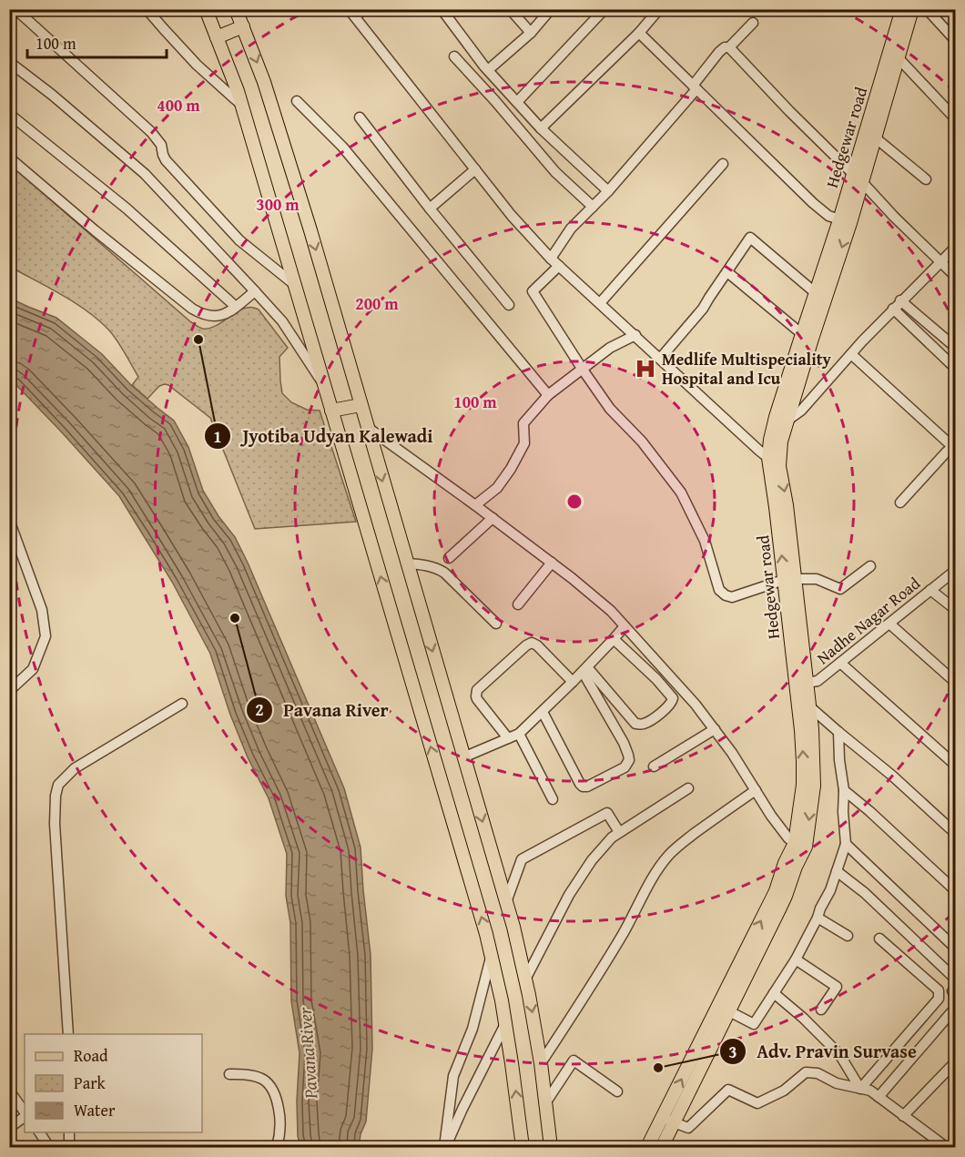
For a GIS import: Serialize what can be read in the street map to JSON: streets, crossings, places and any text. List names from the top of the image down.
{
  "streets": {
    "main road": ["Hedgewar road"],
    "street": ["Nadhe Nagar Road"]
  },
  "crossings": [
    ["Hedgewar road", "Nadhe Nagar Road"]
  ],
  "water": ["Pavana River"],
  "places": {
    "other": ["Jyotiba Udyan Kalewadi", "Pavana River", "Adv. Pravin Survase"],
    "hospital": ["Medlife Multispeciality Hospital and Icu"]
  },
  "legend": ["Road", "Park", "Water"],
  "scale_bar": "100 m",
  "rings": [
    "400 m",
    "300 m",
    "200 m",
    "100 m"
  ]
}
